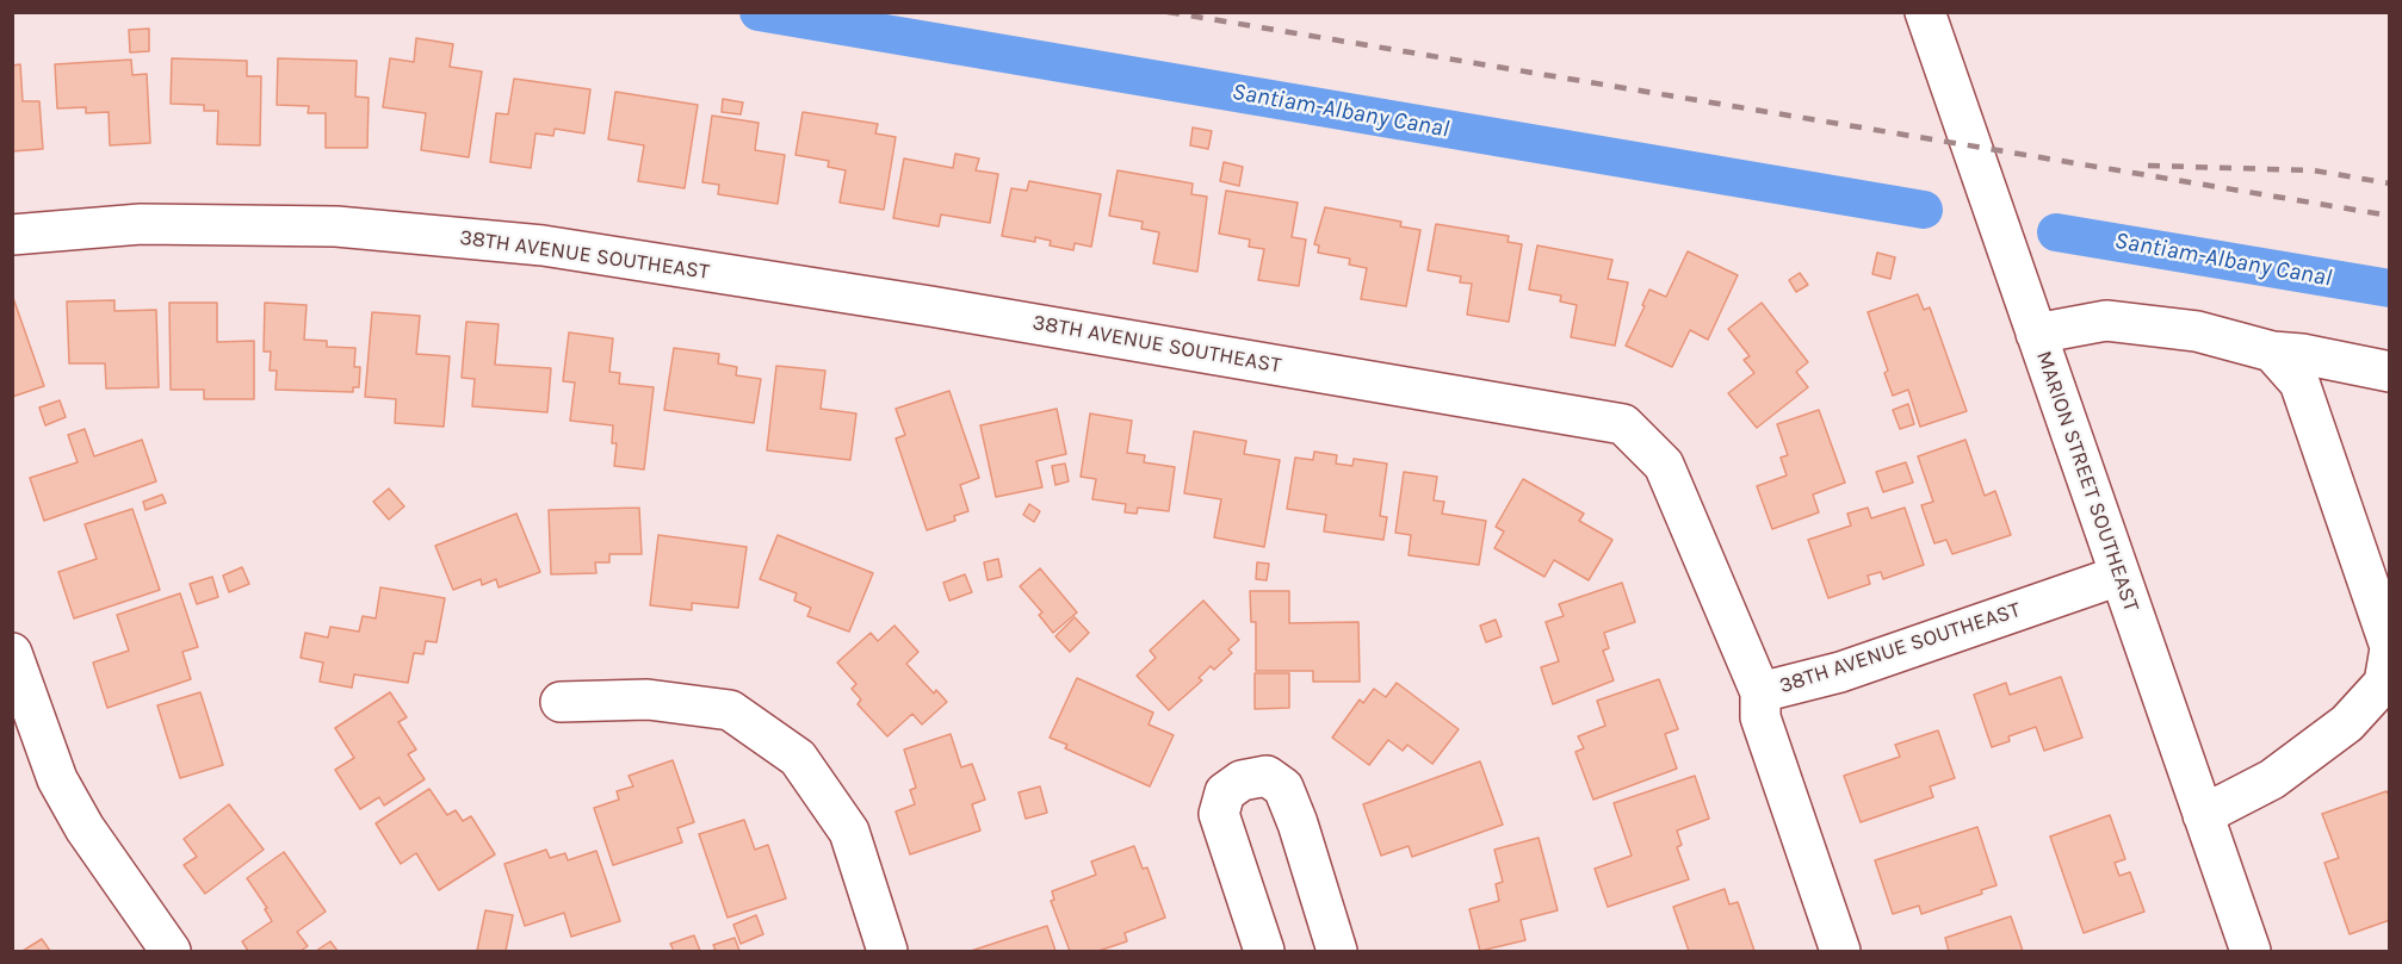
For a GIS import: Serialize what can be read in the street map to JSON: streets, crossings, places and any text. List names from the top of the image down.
{
  "streets": {
    "street": ["38TH AVENUE SOUTHEAST", "MARION STREET SOUTHEAST"]
  },
  "crossings": [
    ["38TH AVENUE SOUTHEAST", "MARION STREET SOUTHEAST"]
  ],
  "water": ["Santiam-Albany Canal"]
}
